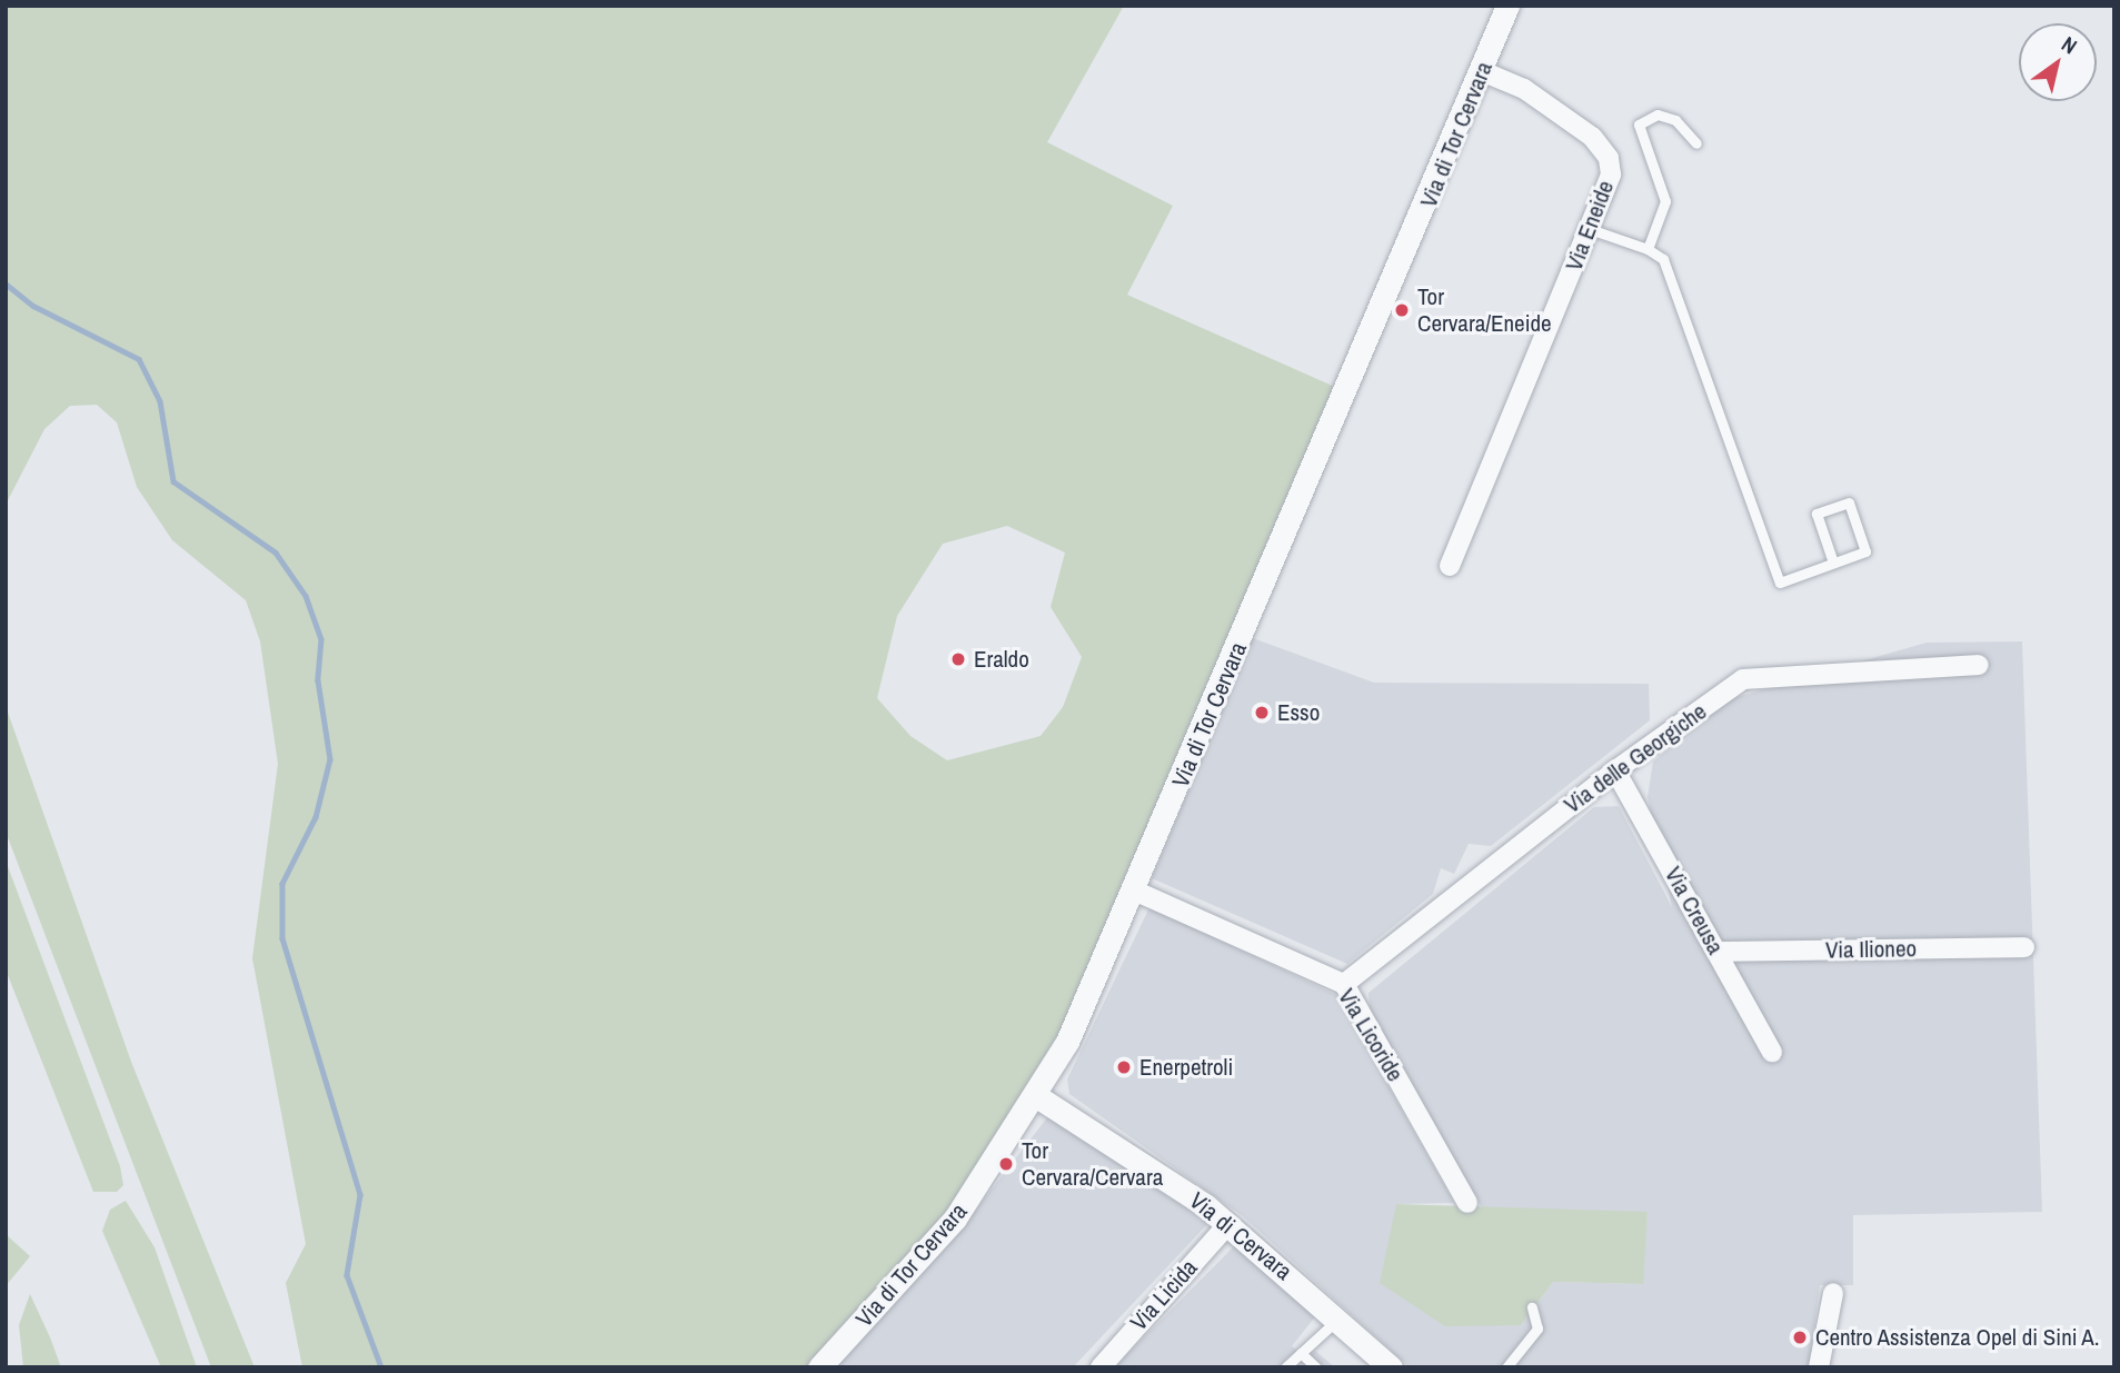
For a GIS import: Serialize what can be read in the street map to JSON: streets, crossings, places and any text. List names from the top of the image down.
{
  "streets": {
    "street": [
      "Via di Tor Cervara",
      "Via Eneide",
      "Via delle Georgiche",
      "Via Creusa",
      "Via Ilioneo",
      "Via Licoride",
      "Via di Cervara",
      "Via Licida"
    ]
  },
  "crossings": [
    ["Via di Tor Cervara", "Via Eneide"],
    ["Via di Tor Cervara", "Via Licoride"],
    ["Via di Tor Cervara", "Via di Cervara"],
    ["Via delle Georgiche", "Via Creusa"],
    ["Via delle Georgiche", "Via Licoride"],
    ["Via Creusa", "Via Ilioneo"],
    ["Via di Cervara", "Via Licida"]
  ],
  "places": [
    "Tor Cervara/Eneide",
    "Eraldo",
    "Esso",
    "Enerpetroli",
    "Tor Cervara/Cervara",
    "Centro Assistenza Opel di Sini A."
  ],
  "north": "top right"
}
